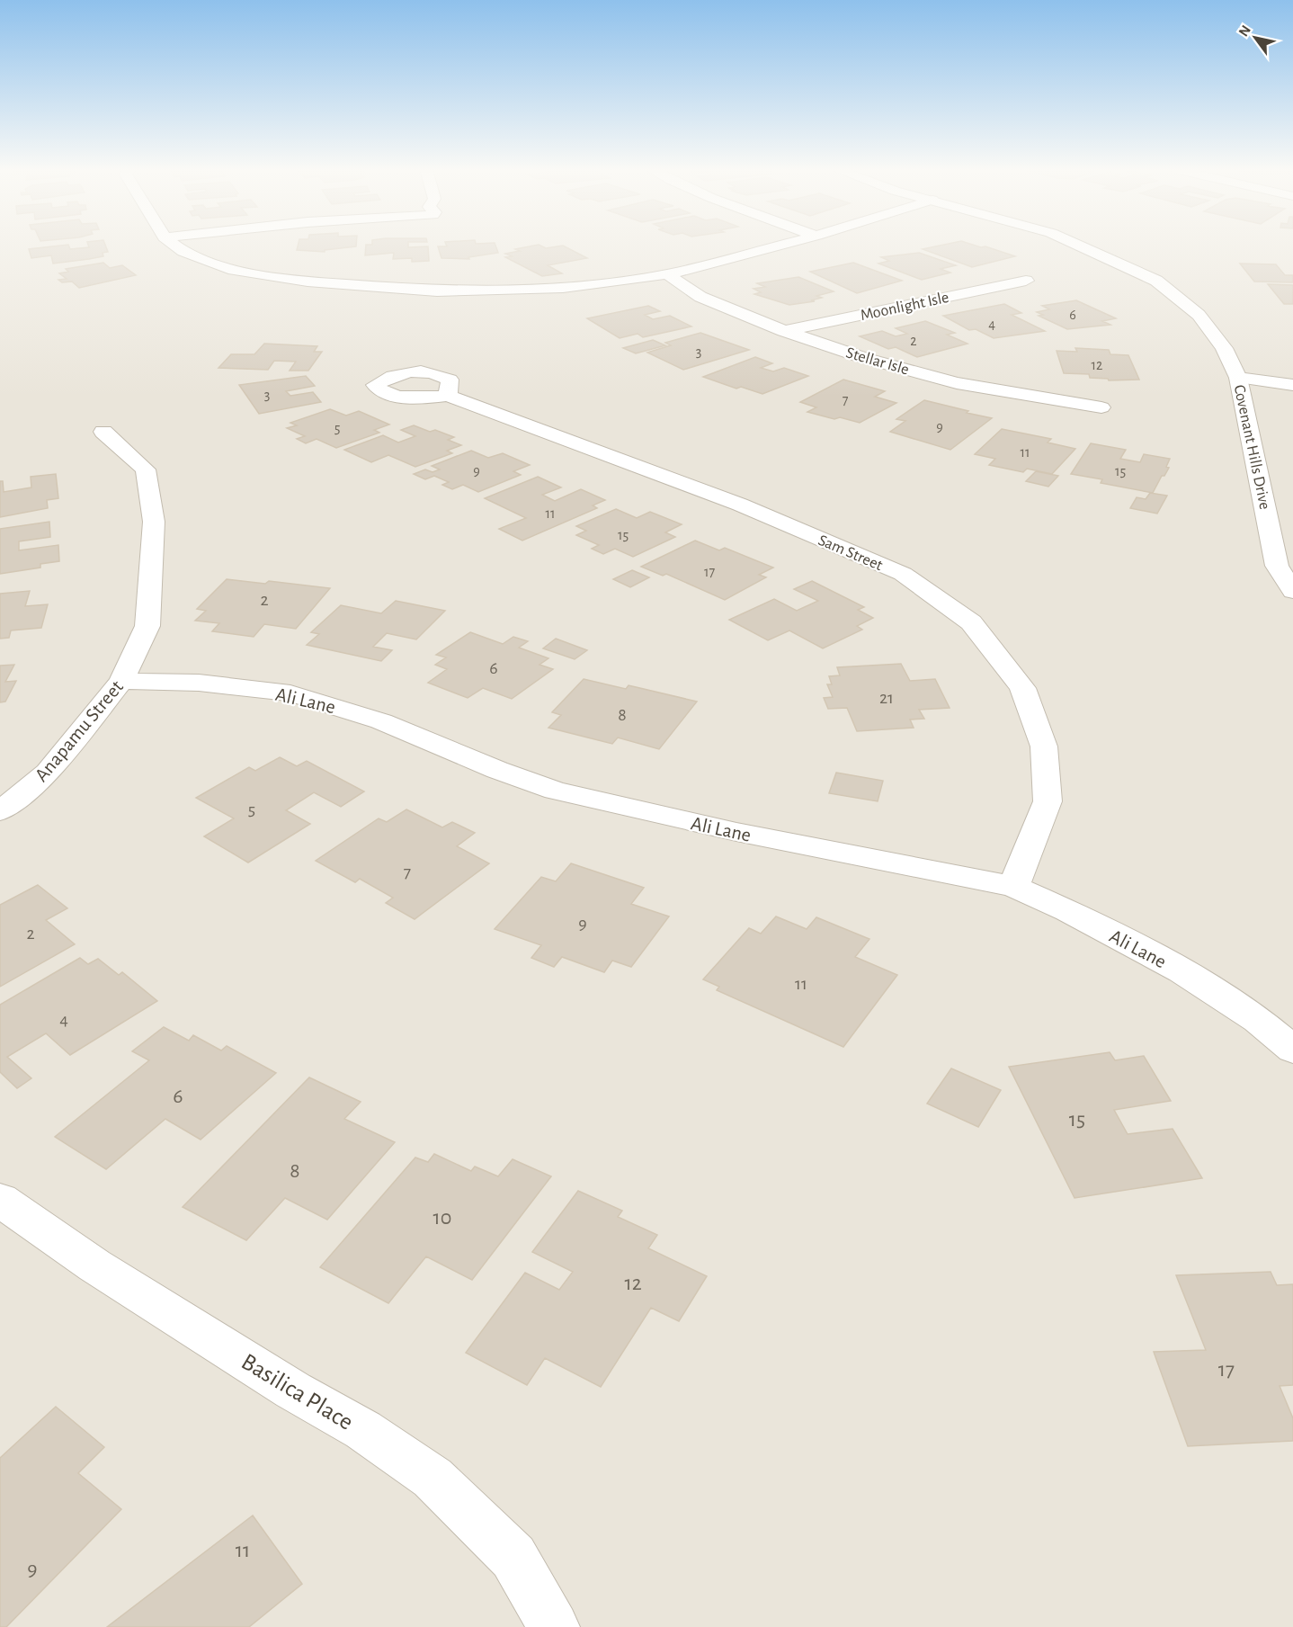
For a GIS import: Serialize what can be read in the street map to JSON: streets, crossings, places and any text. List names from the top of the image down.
{
  "streets": {
    "street": [
      "Moonlight Isle",
      "Stellar Isle",
      "Covenant Hills Drive",
      "Sam Street",
      "Ali Lane",
      "Anapamu Street",
      "Basilica Place"
    ]
  },
  "crossings": [
    ["Moonlight Isle", "Stellar Isle"],
    ["Sam Street", "Ali Lane"],
    ["Ali Lane", "Anapamu Street"]
  ],
  "house_numbers": [
    "6",
    "4",
    "2",
    "3",
    "12",
    "3",
    "7",
    "9",
    "5",
    "11",
    "9",
    "15",
    "11",
    "15",
    "17",
    "2",
    "6",
    "21",
    "8",
    "5",
    "7",
    "9",
    "2",
    "11",
    "4",
    "6",
    "15",
    "8",
    "10",
    "12",
    "17",
    "11",
    "9"
  ],
  "north": "top left"
}
